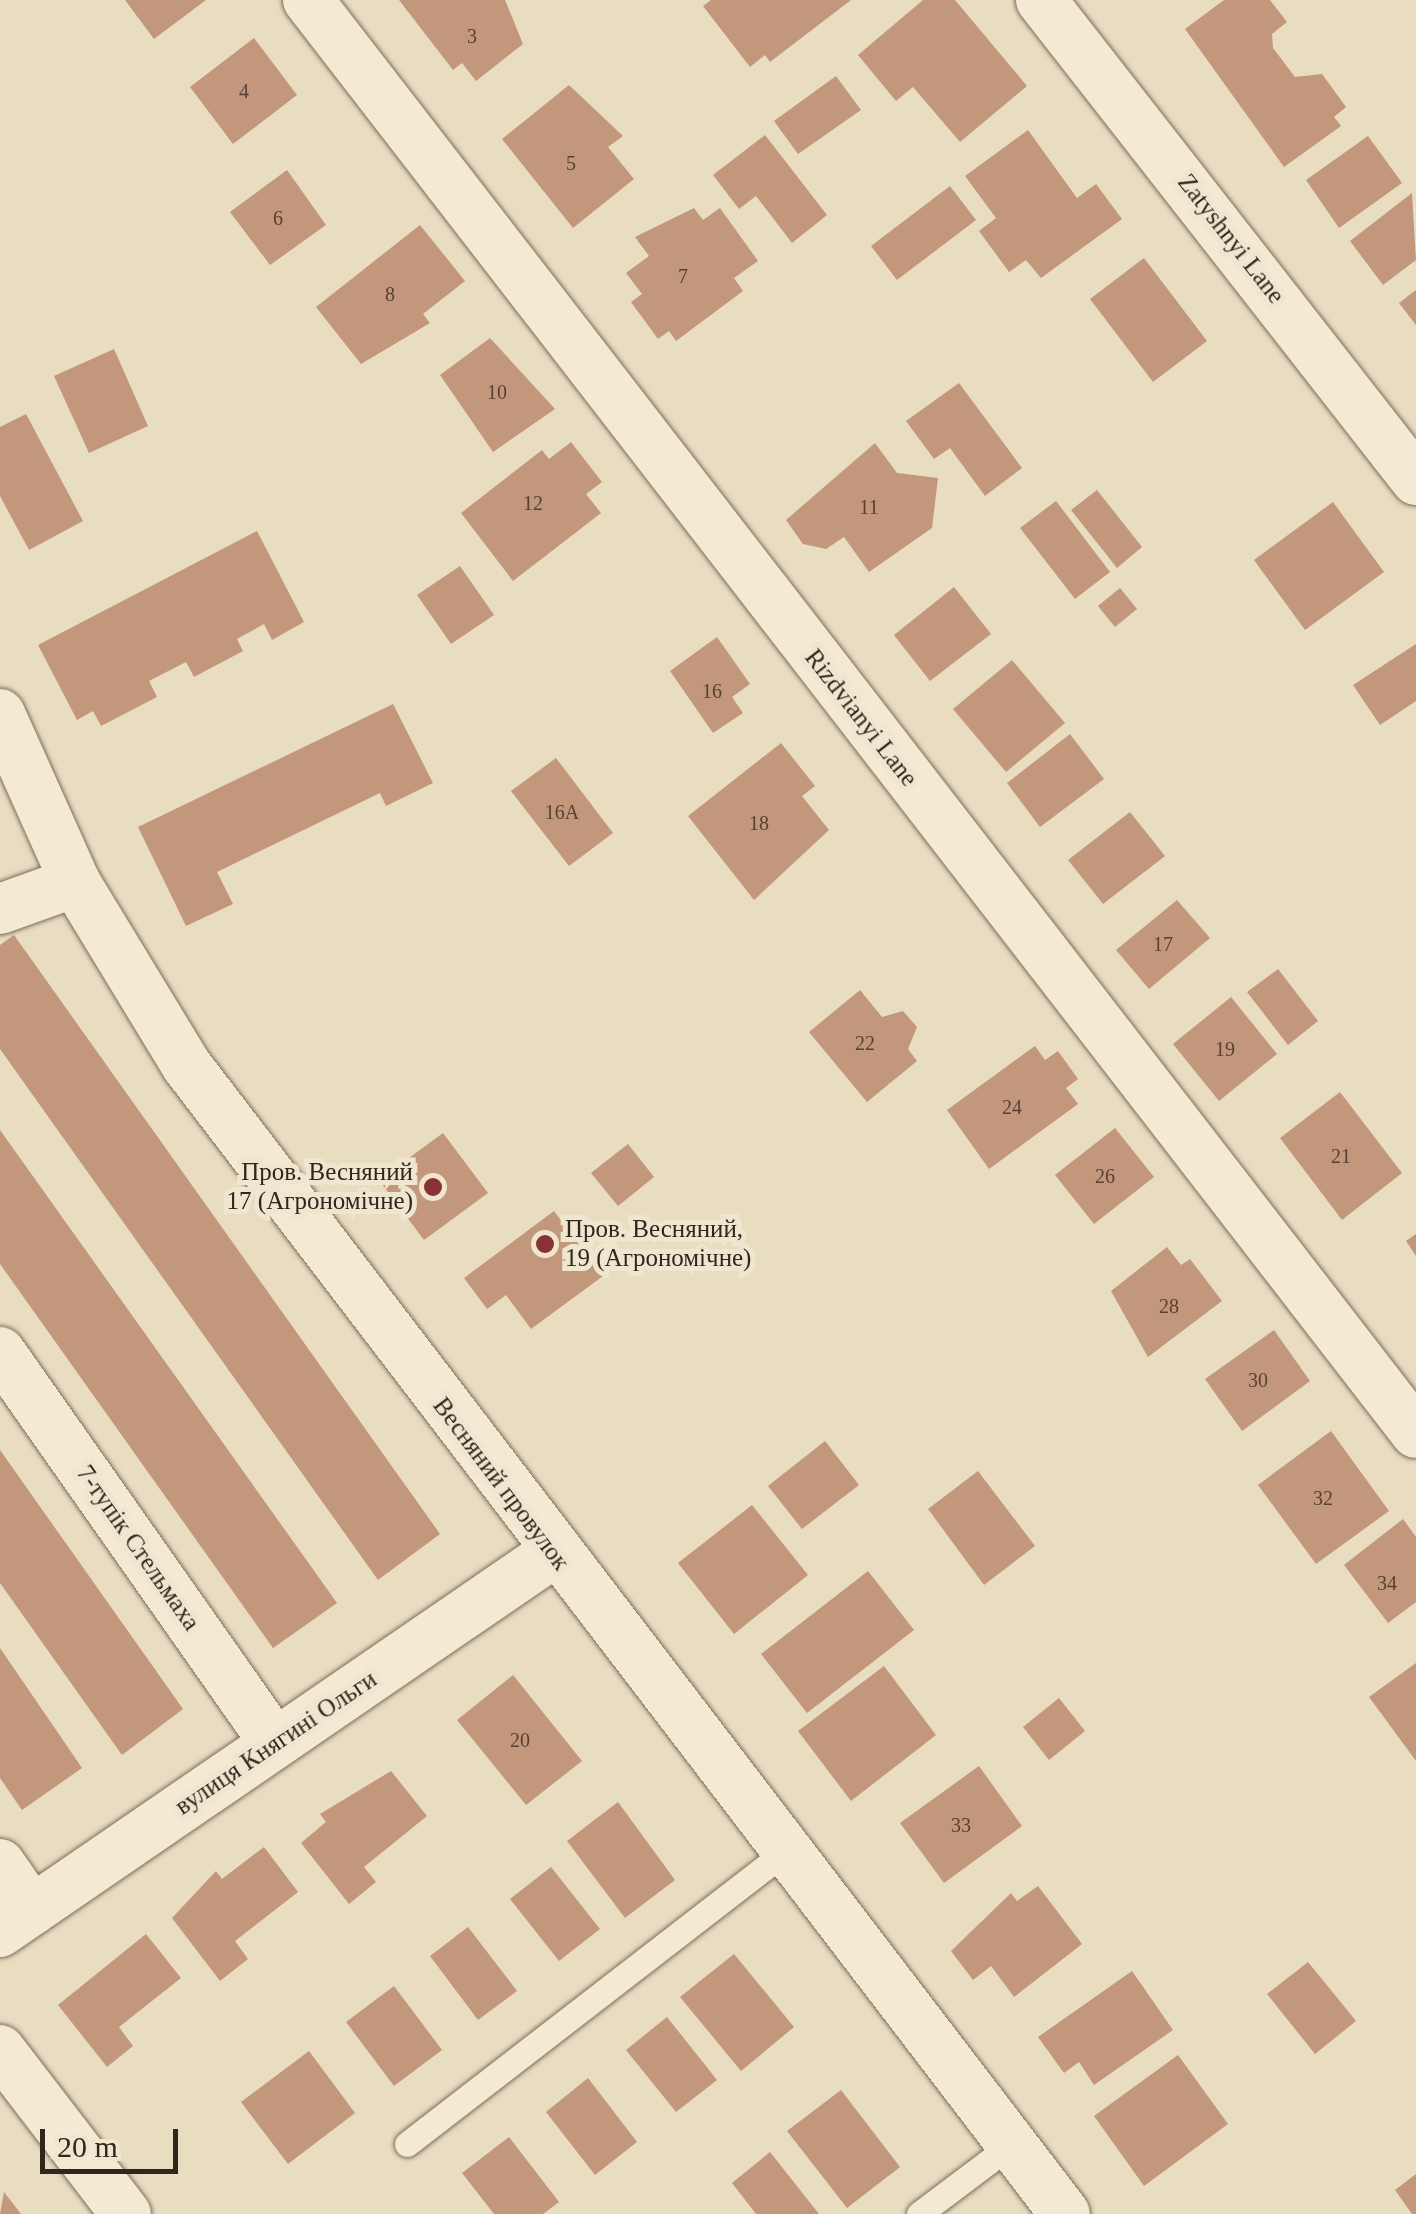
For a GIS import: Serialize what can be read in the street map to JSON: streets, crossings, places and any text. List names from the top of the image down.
{
  "streets": {
    "street": [
      "Zatyshnyi Lane",
      "Rizdvianyi Lane",
      "Весняний провулок",
      "7-тупік Стельмаха",
      "вулиця Княгині Ольги"
    ]
  },
  "crossings": [
    ["Весняний провулок", "вулиця Княгині Ольги"],
    ["7-тупік Стельмаха", "вулиця Княгині Ольги"]
  ],
  "places": ["Пров. Весняний 17 (Агрономічне)", "Пров. Весняний, 19 (Агрономічне)"],
  "house_numbers": [
    "3",
    "4",
    "5",
    "6",
    "7",
    "8",
    "10",
    "12",
    "11",
    "16",
    "16А",
    "18",
    "17",
    "22",
    "19",
    "24",
    "21",
    "26",
    "28",
    "30",
    "32",
    "34",
    "20",
    "33"
  ],
  "scale_bar": "20 m"
}
